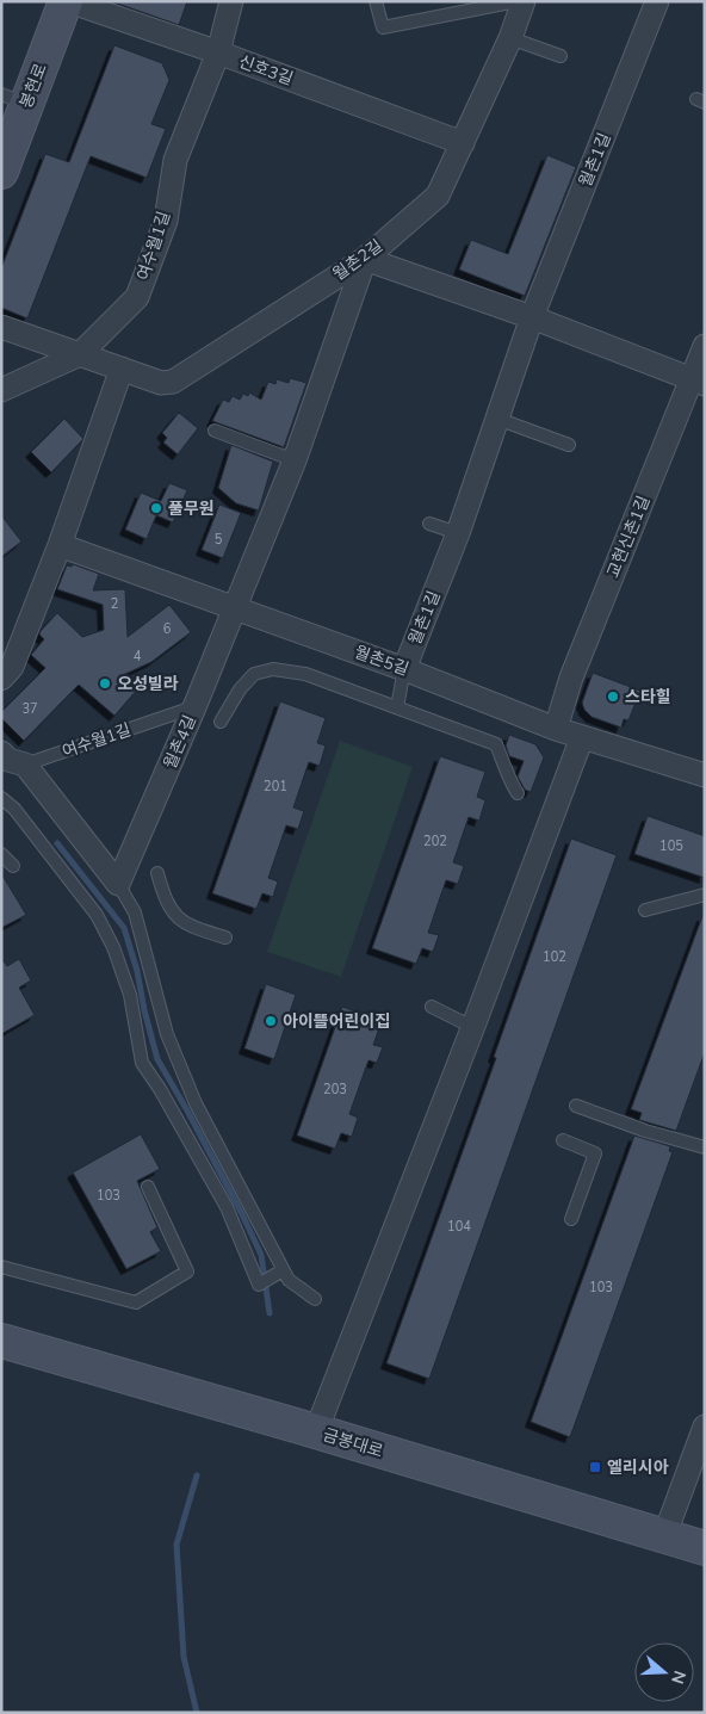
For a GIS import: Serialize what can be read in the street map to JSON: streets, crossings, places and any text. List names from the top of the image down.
{
  "streets": {
    "street": [
      "신호3길",
      "봉현로",
      "월촌1길",
      "여수월1길",
      "월촌2길",
      "교현신촌1길",
      "월촌5길",
      "월촌4길",
      "금봉대로"
    ]
  },
  "crossings": [
    ["신호3길", "봉현로"],
    ["신호3길", "여수월1길"],
    ["신호3길", "월촌2길"],
    ["월촌1길", "월촌5길"],
    ["여수월1길", "월촌2길"],
    ["여수월1길", "월촌4길"],
    ["월촌2길", "월촌4길"],
    ["교현신촌1길", "월촌5길"],
    ["월촌5길", "월촌4길"]
  ],
  "places": {
    "other": [
      "풀무원",
      "오성빌라",
      "스타힐",
      "아이뜰어린이집"
    ],
    "transit": ["엘리시아"]
  },
  "house_numbers": [
    "5",
    "2",
    "6",
    "4",
    "37",
    "201",
    "202",
    "105",
    "102",
    "203",
    "103",
    "104",
    "103"
  ],
  "north": "right"
}
